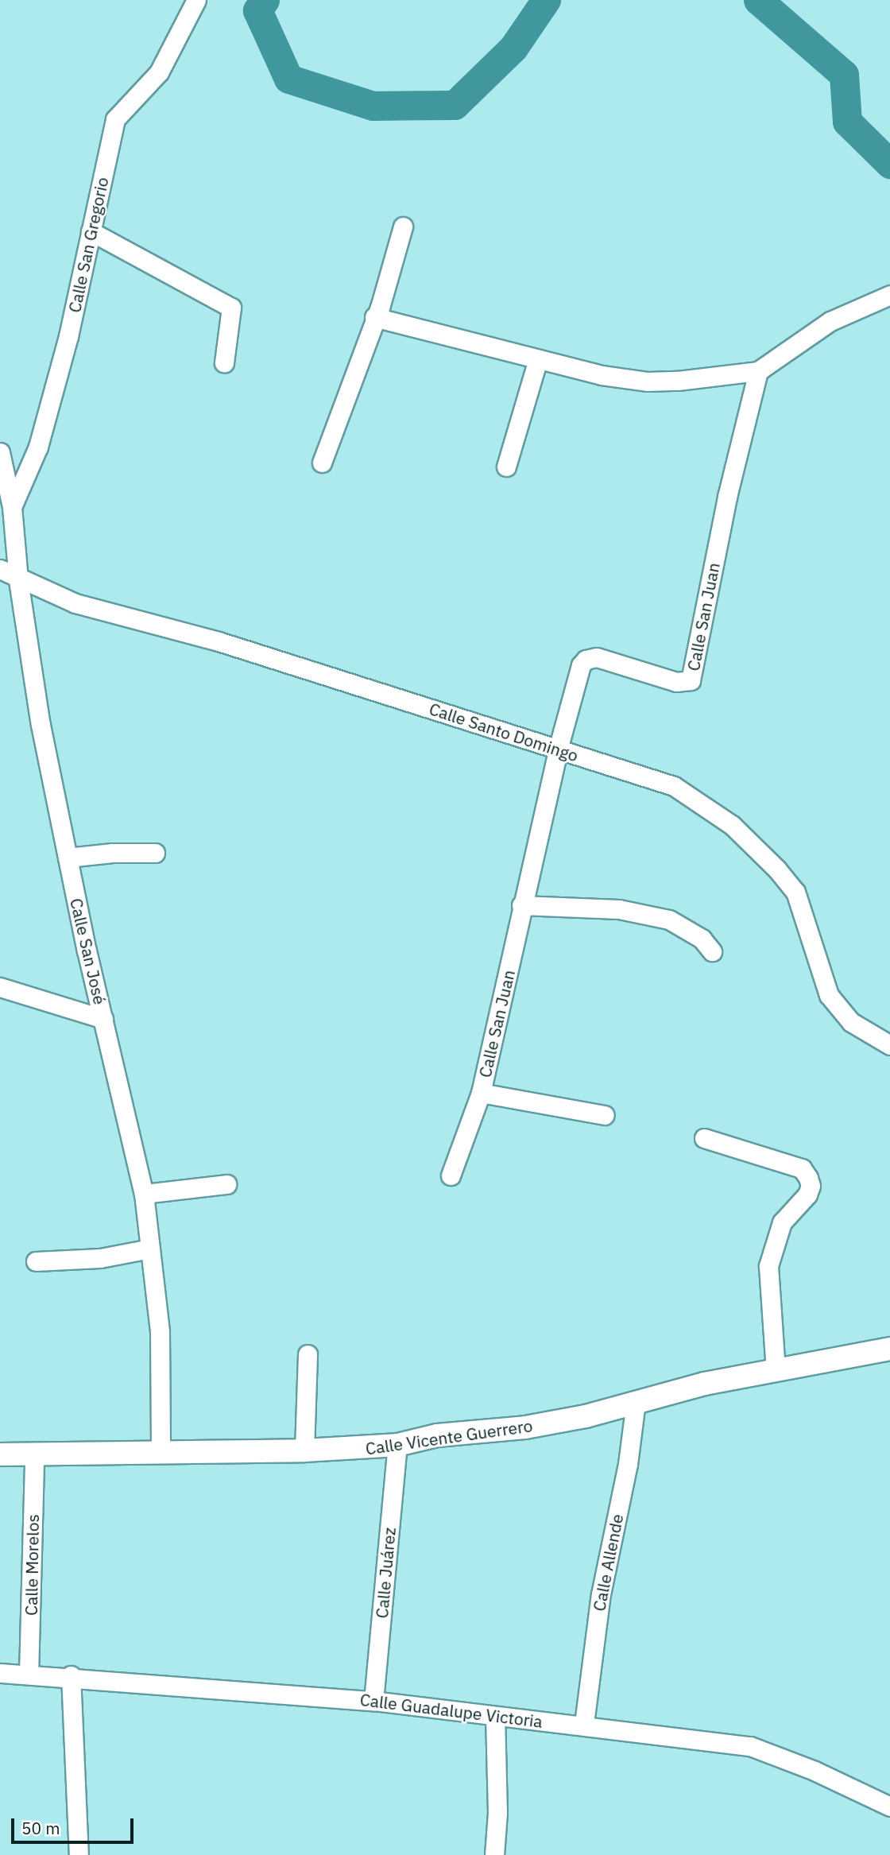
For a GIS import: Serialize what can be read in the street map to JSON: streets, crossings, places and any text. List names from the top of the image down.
{
  "streets": {
    "street": [
      "Calle San Gregorio",
      "Calle San Juan",
      "Calle Santo Domingo",
      "Calle San José",
      "Calle Vicente Guerrero",
      "Calle Allende",
      "Calle Morelos",
      "Calle Juárez",
      "Calle Guadalupe Victoria"
    ]
  },
  "crossings": [
    ["Calle San Gregorio", "Calle San José"],
    ["Calle San Juan", "Calle Santo Domingo"],
    ["Calle Santo Domingo", "Calle San José"],
    ["Calle San José", "Calle Vicente Guerrero"],
    ["Calle Vicente Guerrero", "Calle Allende"],
    ["Calle Vicente Guerrero", "Calle Morelos"],
    ["Calle Vicente Guerrero", "Calle Juárez"],
    ["Calle Allende", "Calle Guadalupe Victoria"],
    ["Calle Morelos", "Calle Guadalupe Victoria"],
    ["Calle Juárez", "Calle Guadalupe Victoria"]
  ],
  "scale_bar": "50 m"
}
